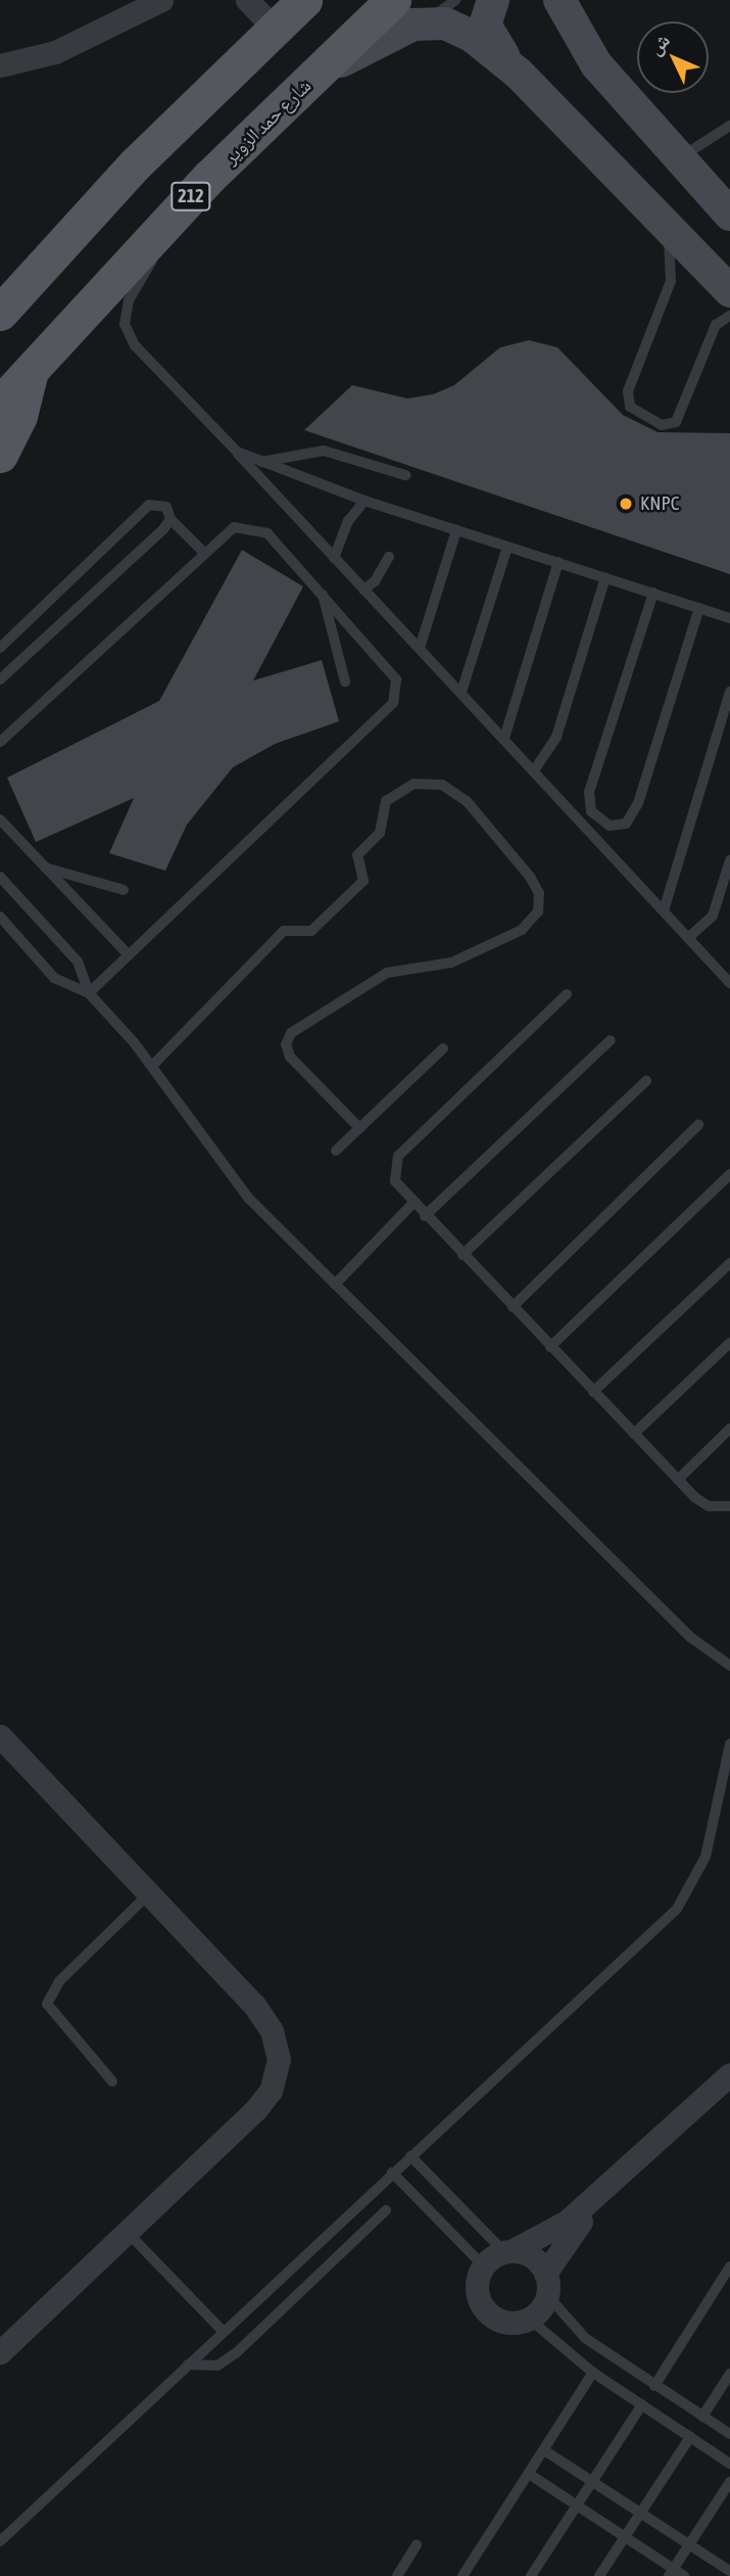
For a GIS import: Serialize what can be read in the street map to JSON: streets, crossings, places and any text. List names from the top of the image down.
{
  "streets": {
    "main road": ["شارع حمد الزوير", "212"]
  },
  "places": ["KNPC"],
  "north": "top left"
}
